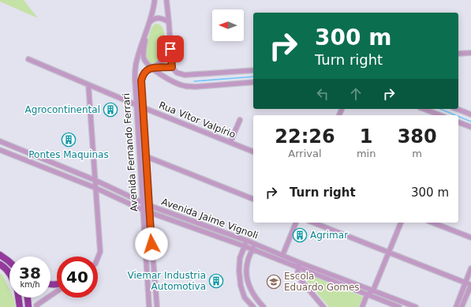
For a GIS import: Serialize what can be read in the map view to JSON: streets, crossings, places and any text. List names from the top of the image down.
{
  "streets": {
    "street": ["Rua Vítor Valpírio", "Avenida Fernando Ferrari", "Avenida Jaime Vignoli"]
  },
  "crossings": [
    ["Rua Vítor Valpírio", "Avenida Fernando Ferrari"],
    ["Avenida Fernando Ferrari", "Avenida Jaime Vignoli"]
  ],
  "places": {
    "building": [
      "Agrocontinental",
      "Pontes Maquinas",
      "Agrimar",
      "Viemar Industria Automotiva"
    ],
    "school or university": ["Escola Eduardo Gomes"]
  },
  "north": "left",
  "page": {
    "turn": ["300 m", "Turn right"],
    "eta": [
      "22:26",
      "Arrival",
      "1",
      "min",
      "380",
      "m"
    ],
    "list": [
      {
        "name": "Turn right",
        "value": "300 m"
      }
    ],
    "speed": "38 km/h",
    "limit": "40"
  }
}
